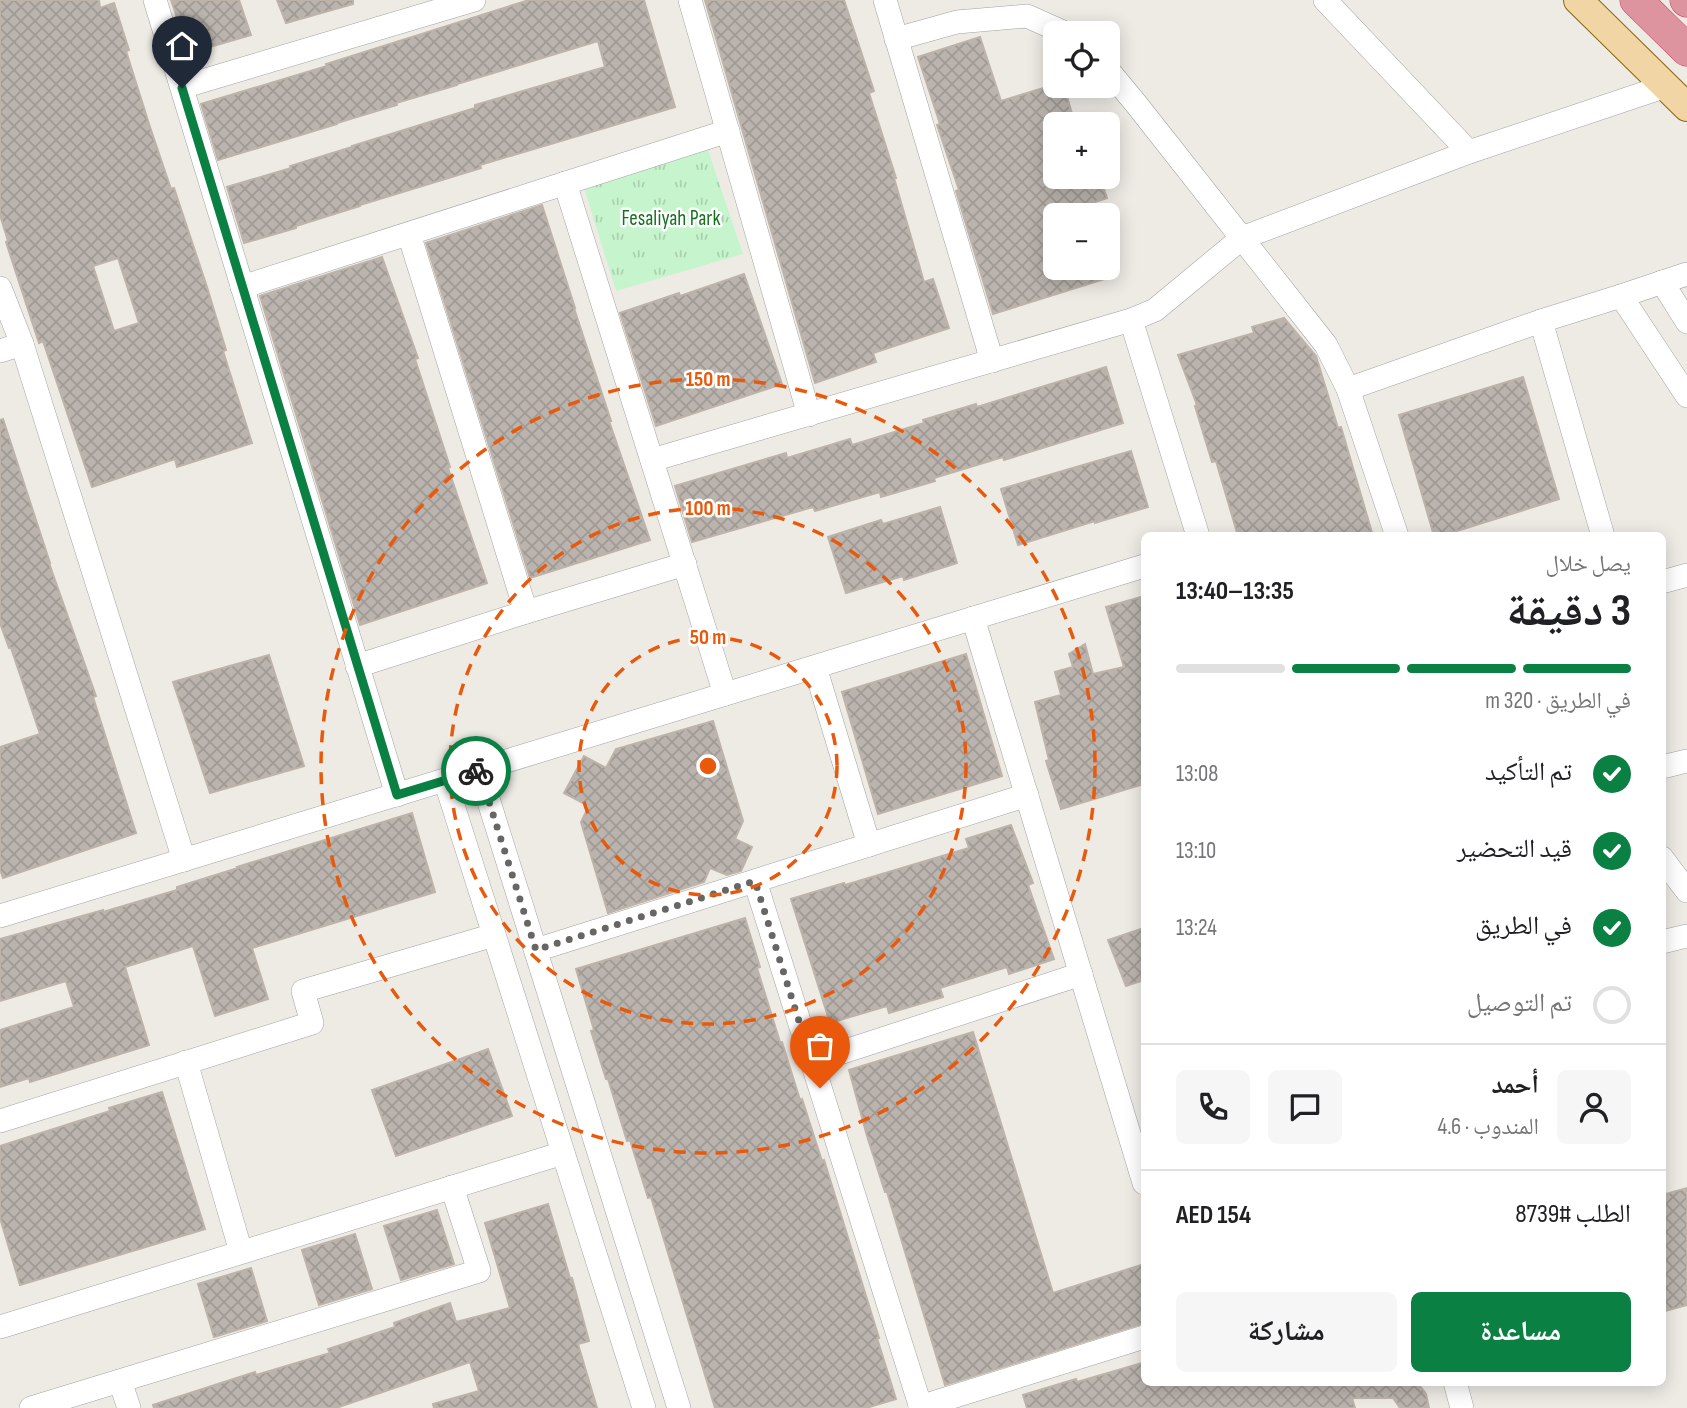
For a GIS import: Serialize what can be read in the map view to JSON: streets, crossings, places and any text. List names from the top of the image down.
{
  "parks": ["Fesaliyah Park"],
  "page": {
    "map_buttons": ["+", "−"],
    "heading": ["3 دقيقة", "يصل خلال", "13:35–13:40"],
    "panel": [
      "أحمد",
      "المندوب · 4.6",
      "الطلب #8739",
      "AED 154"
    ],
    "bar": "في الطريق · 320 m",
    "list": [
      ["تم التأكيد", "13:08"],
      ["قيد التحضير", "13:10"],
      ["في الطريق", "13:24"],
      "تم التوصيل"
    ],
    "buttons": ["مساعدة", "مشاركة"]
  },
  "rings": ["150 m", "100 m", "50 m"]
}
